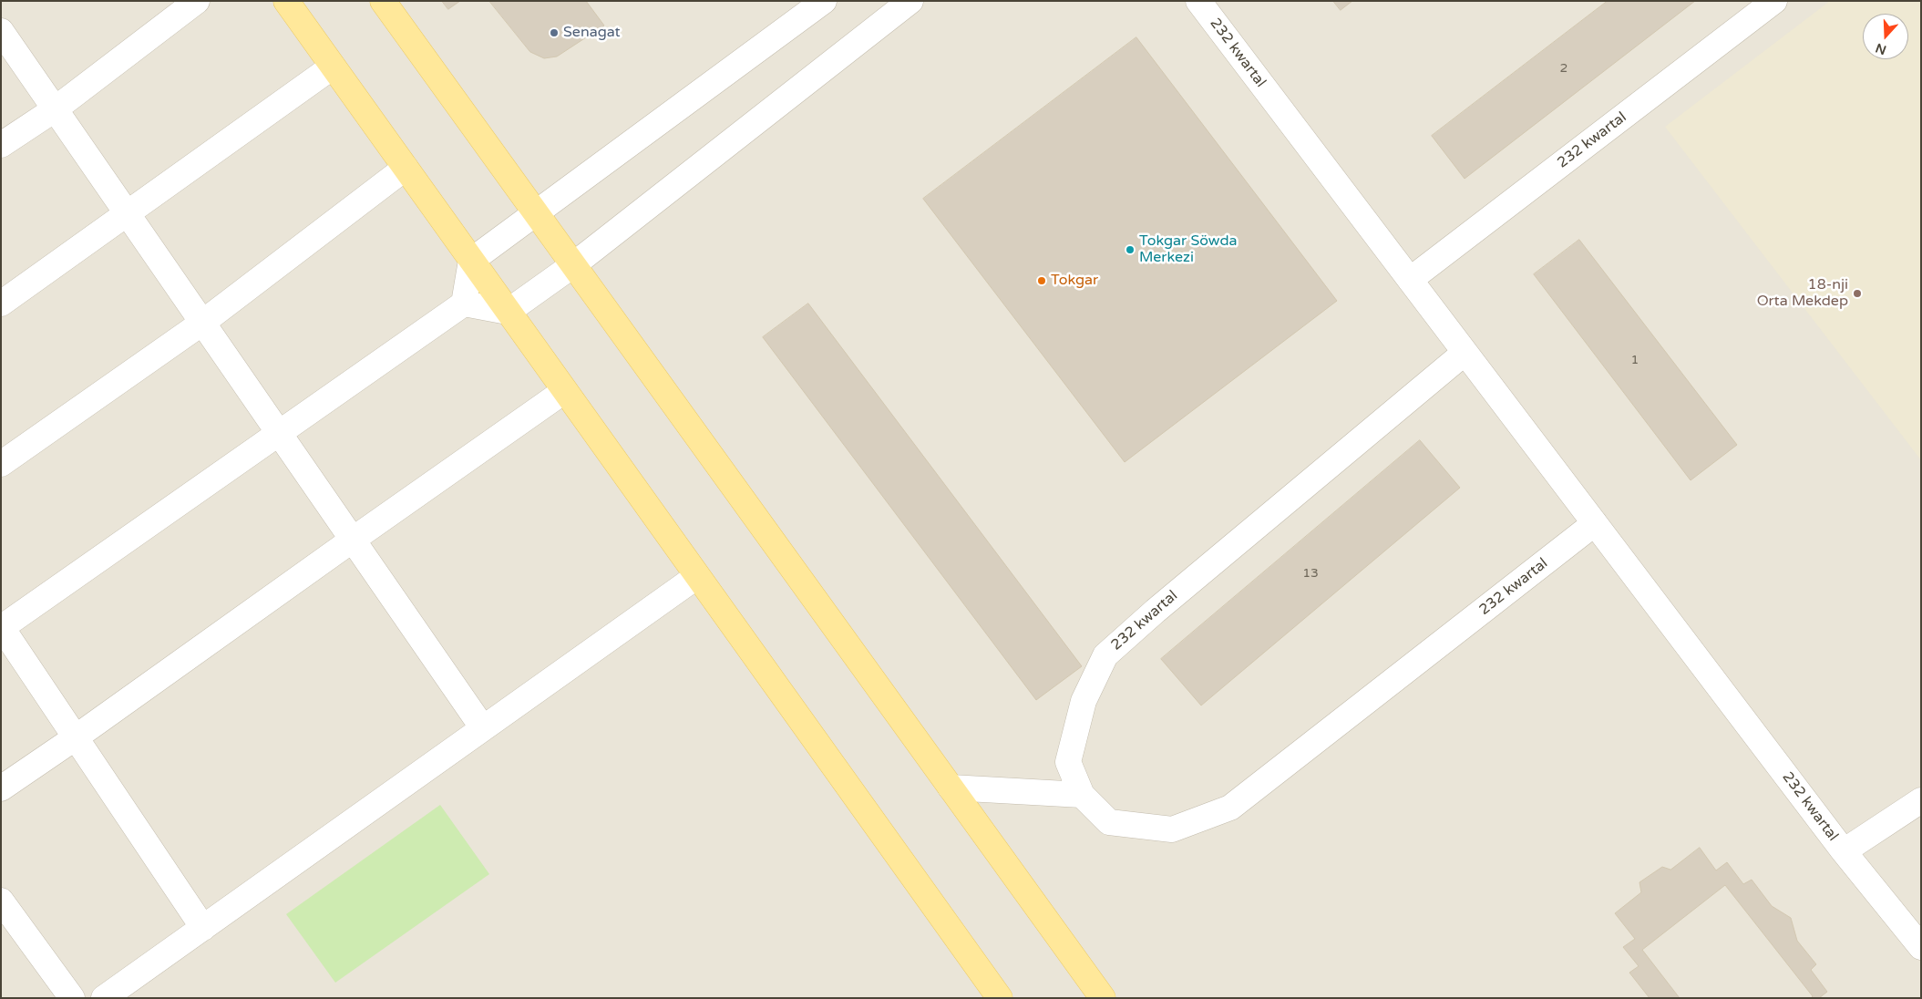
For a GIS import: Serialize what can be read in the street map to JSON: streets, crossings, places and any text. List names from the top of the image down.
{
  "streets": {
    "street": ["232 kwartal"]
  },
  "places": [
    "Senagat",
    "Tokgar Söwda Merkezi",
    "Tokgar",
    "18-nji Orta Mekdep"
  ],
  "house_numbers": ["2", "1", "13"],
  "north": "bottom"
}
